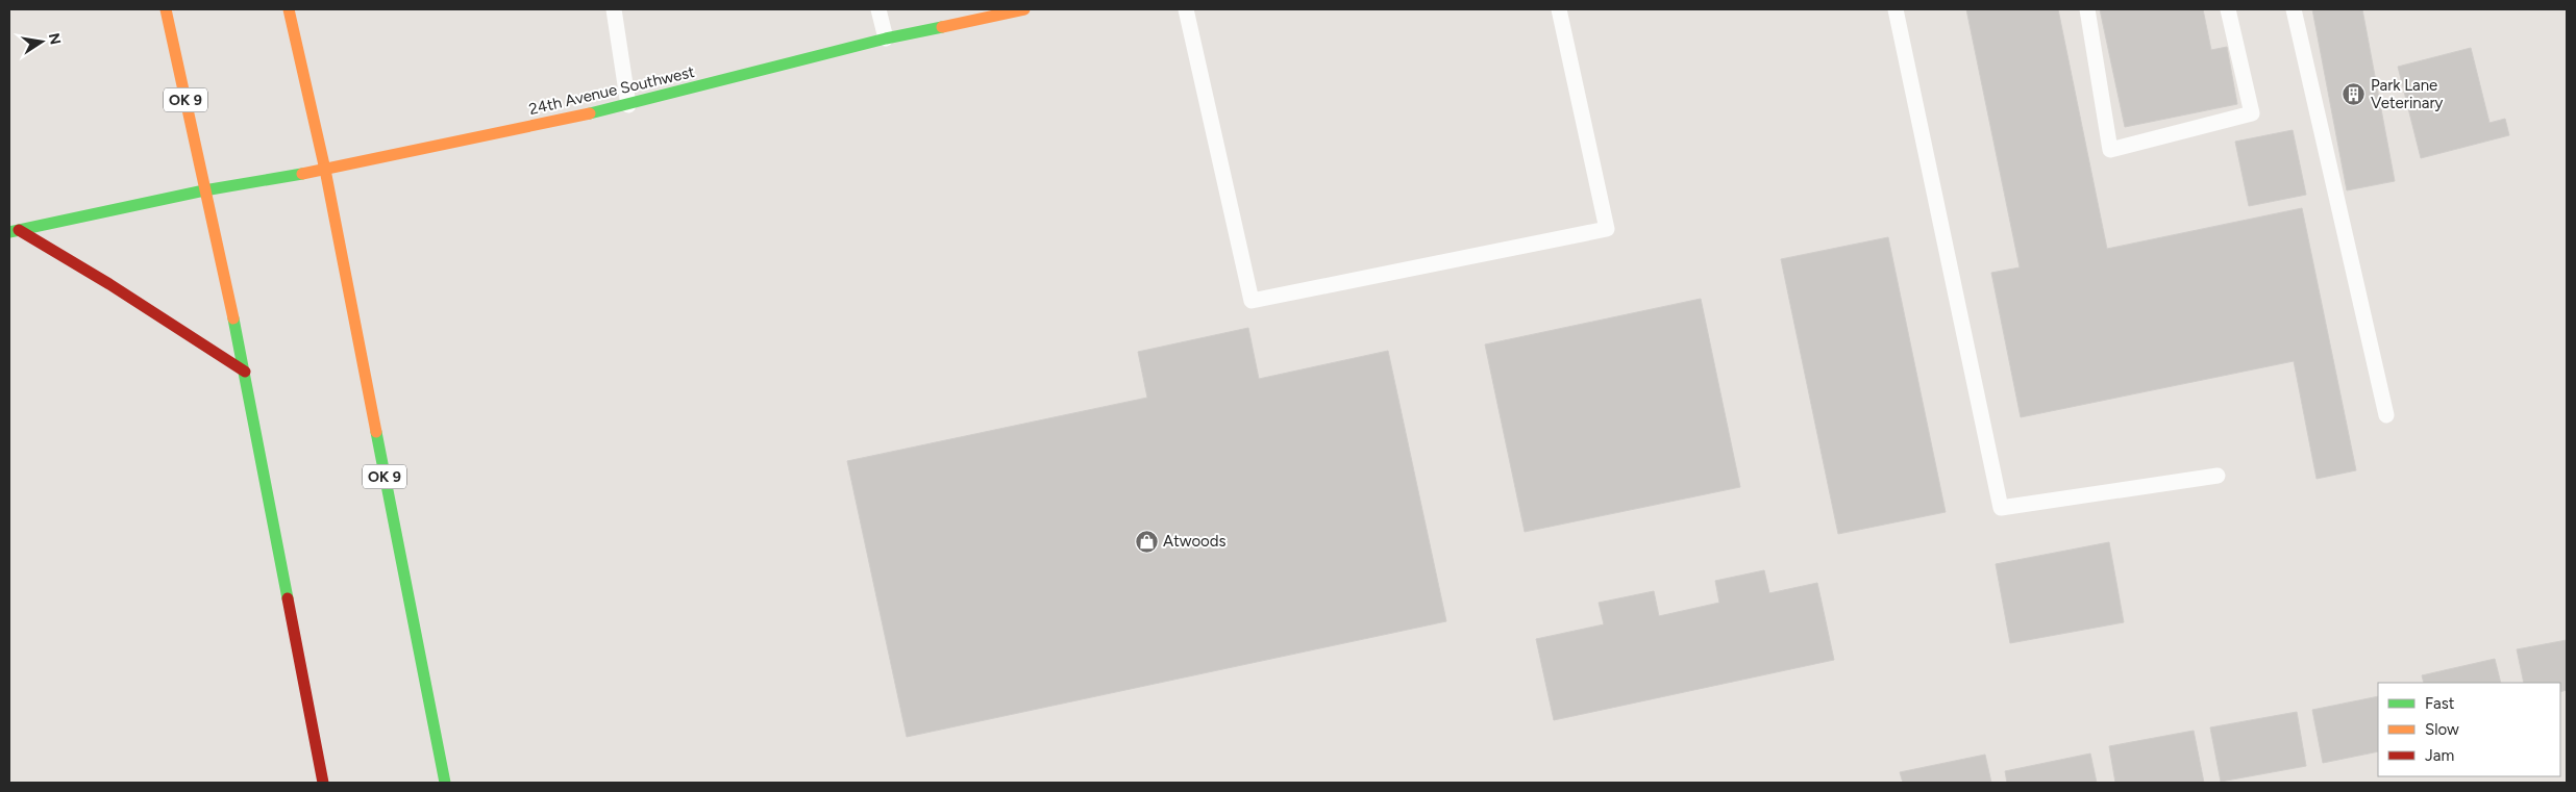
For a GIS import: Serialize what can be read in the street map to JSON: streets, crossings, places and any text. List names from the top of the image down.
{
  "streets": {
    "main road": ["24th Avenue Southwest", "OK 9"]
  },
  "crossings": [
    ["24th Avenue Southwest", "OK 9"]
  ],
  "places": {
    "building": ["Park Lane Veterinary"],
    "shop": ["Atwoods"]
  },
  "legend": ["Fast", "Slow", "Jam"],
  "north": "right"
}
